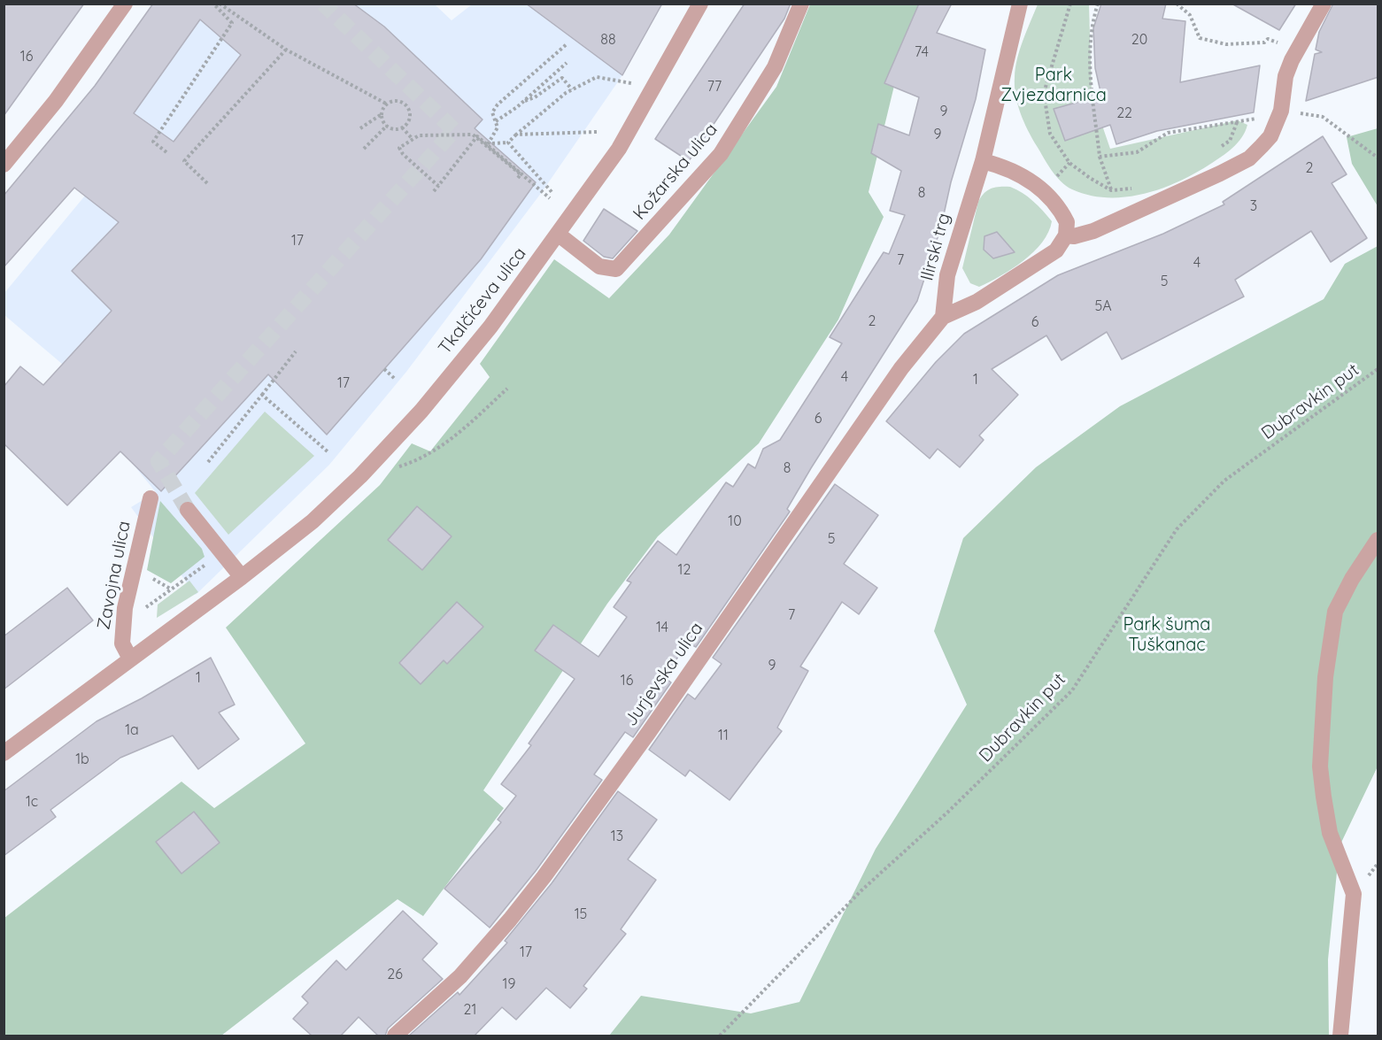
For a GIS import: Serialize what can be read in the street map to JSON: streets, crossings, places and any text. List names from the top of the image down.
{
  "streets": {
    "street": [
      "Kožarska ulica",
      "Ilirski trg",
      "Tkalčićeva ulica",
      "Zavojna ulica",
      "Jurjevska ulica"
    ],
    "path": ["Dubravkin put"]
  },
  "crossings": [
    ["Kožarska ulica", "Tkalčićeva ulica"],
    ["Ilirski trg", "Jurjevska ulica"],
    ["Tkalčićeva ulica", "Zavojna ulica"]
  ],
  "parks": ["Park Zvjezdarnica", "Park šuma Tuškanac"],
  "house_numbers": [
    "88",
    "20",
    "74",
    "16",
    "77",
    "9",
    "22",
    "9",
    "2",
    "8",
    "3",
    "17",
    "7",
    "4",
    "5",
    "5A",
    "2",
    "6",
    "4",
    "1",
    "17",
    "6",
    "8",
    "10",
    "5",
    "12",
    "7",
    "14",
    "9",
    "1",
    "16",
    "1a",
    "11",
    "1b",
    "1c",
    "13",
    "15",
    "17",
    "26",
    "19",
    "21"
  ]
}
